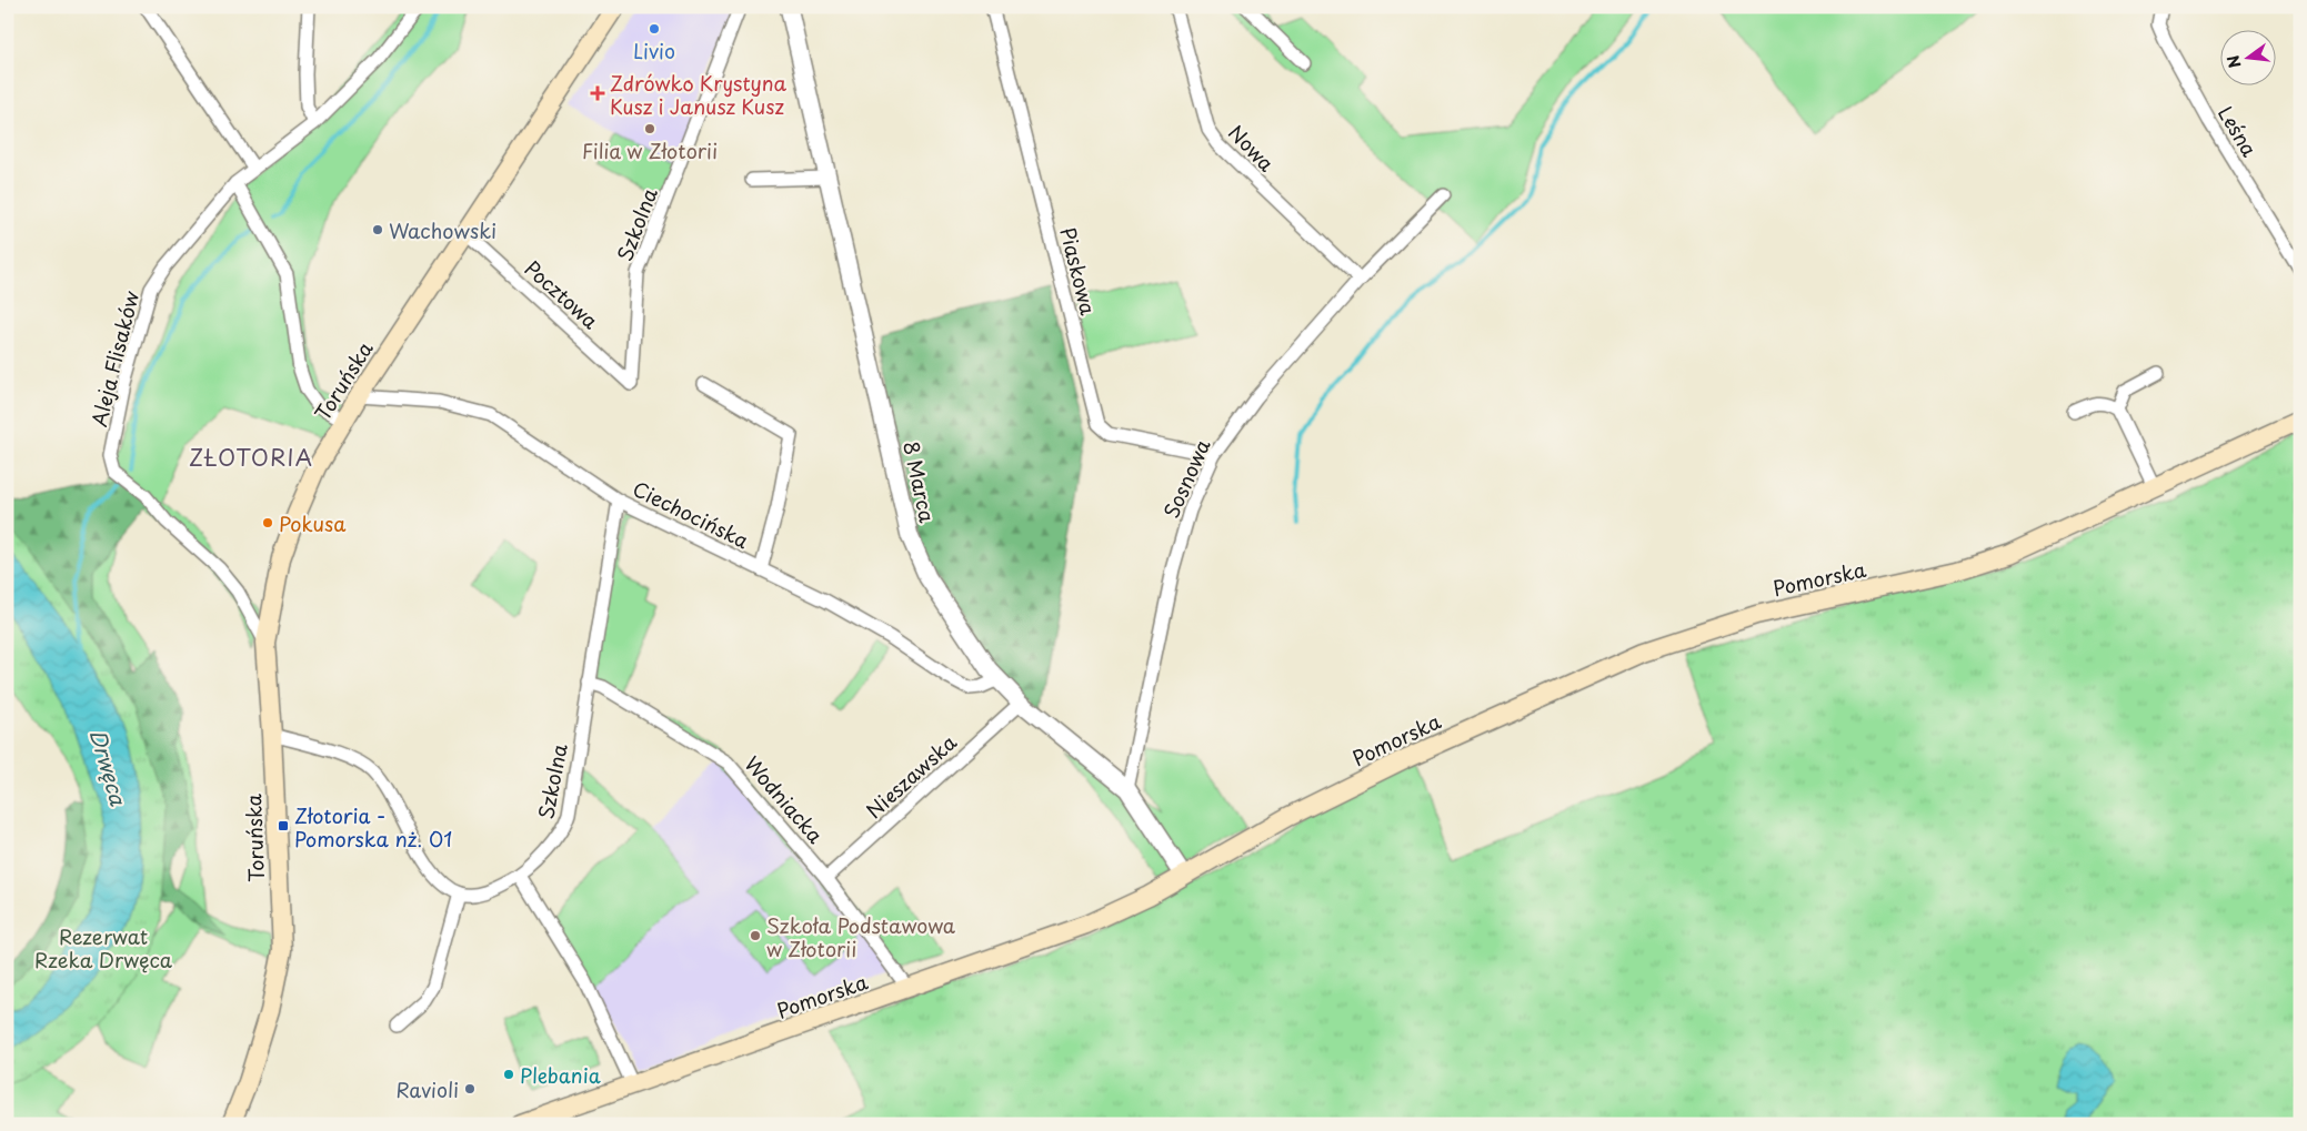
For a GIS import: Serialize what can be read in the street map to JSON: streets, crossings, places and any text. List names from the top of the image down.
{
  "streets": {
    "main road": ["Toruńska", "Pomorska"],
    "street": [
      "Leśna",
      "Nowa",
      "Szkolna",
      "Piaskowa",
      "Pocztowa",
      "Aleja Flisaków",
      "Sosnowa",
      "8 Marca",
      "Ciechocińska",
      "Nieszawska",
      "Wodniacka"
    ]
  },
  "crossings": [
    ["Nowa", "Sosnowa"],
    ["Szkolna", "Pocztowa"],
    ["Szkolna", "Ciechocińska"],
    ["Szkolna", "Wodniacka"],
    ["Piaskowa", "Sosnowa"],
    ["Pocztowa", "Toruńska"],
    ["Aleja Flisaków", "Toruńska"],
    ["Toruńska", "Ciechocińska"],
    ["Sosnowa", "8 Marca"],
    ["8 Marca", "Ciechocińska"],
    ["8 Marca", "Pomorska"],
    ["8 Marca", "Nieszawska"],
    ["Pomorska", "Wodniacka"],
    ["Nieszawska", "Wodniacka"]
  ],
  "districts": ["ZŁOTORIA"],
  "water": ["Drwęca"],
  "parks": ["Rezerwat Rzeka Drwęca"],
  "places": {
    "other": [
      "Livio",
      "Filia w Złotorii",
      "Wachowski",
      "Pokusa",
      "Szkoła Podstawowa w Złotorii",
      "Plebania",
      "Ravioli"
    ],
    "health": ["Zdrówko Krystyna Kusz i Janusz Kusz"],
    "transit": ["Złotoria - Pomorska nż. 01"]
  },
  "north": "left"
}
